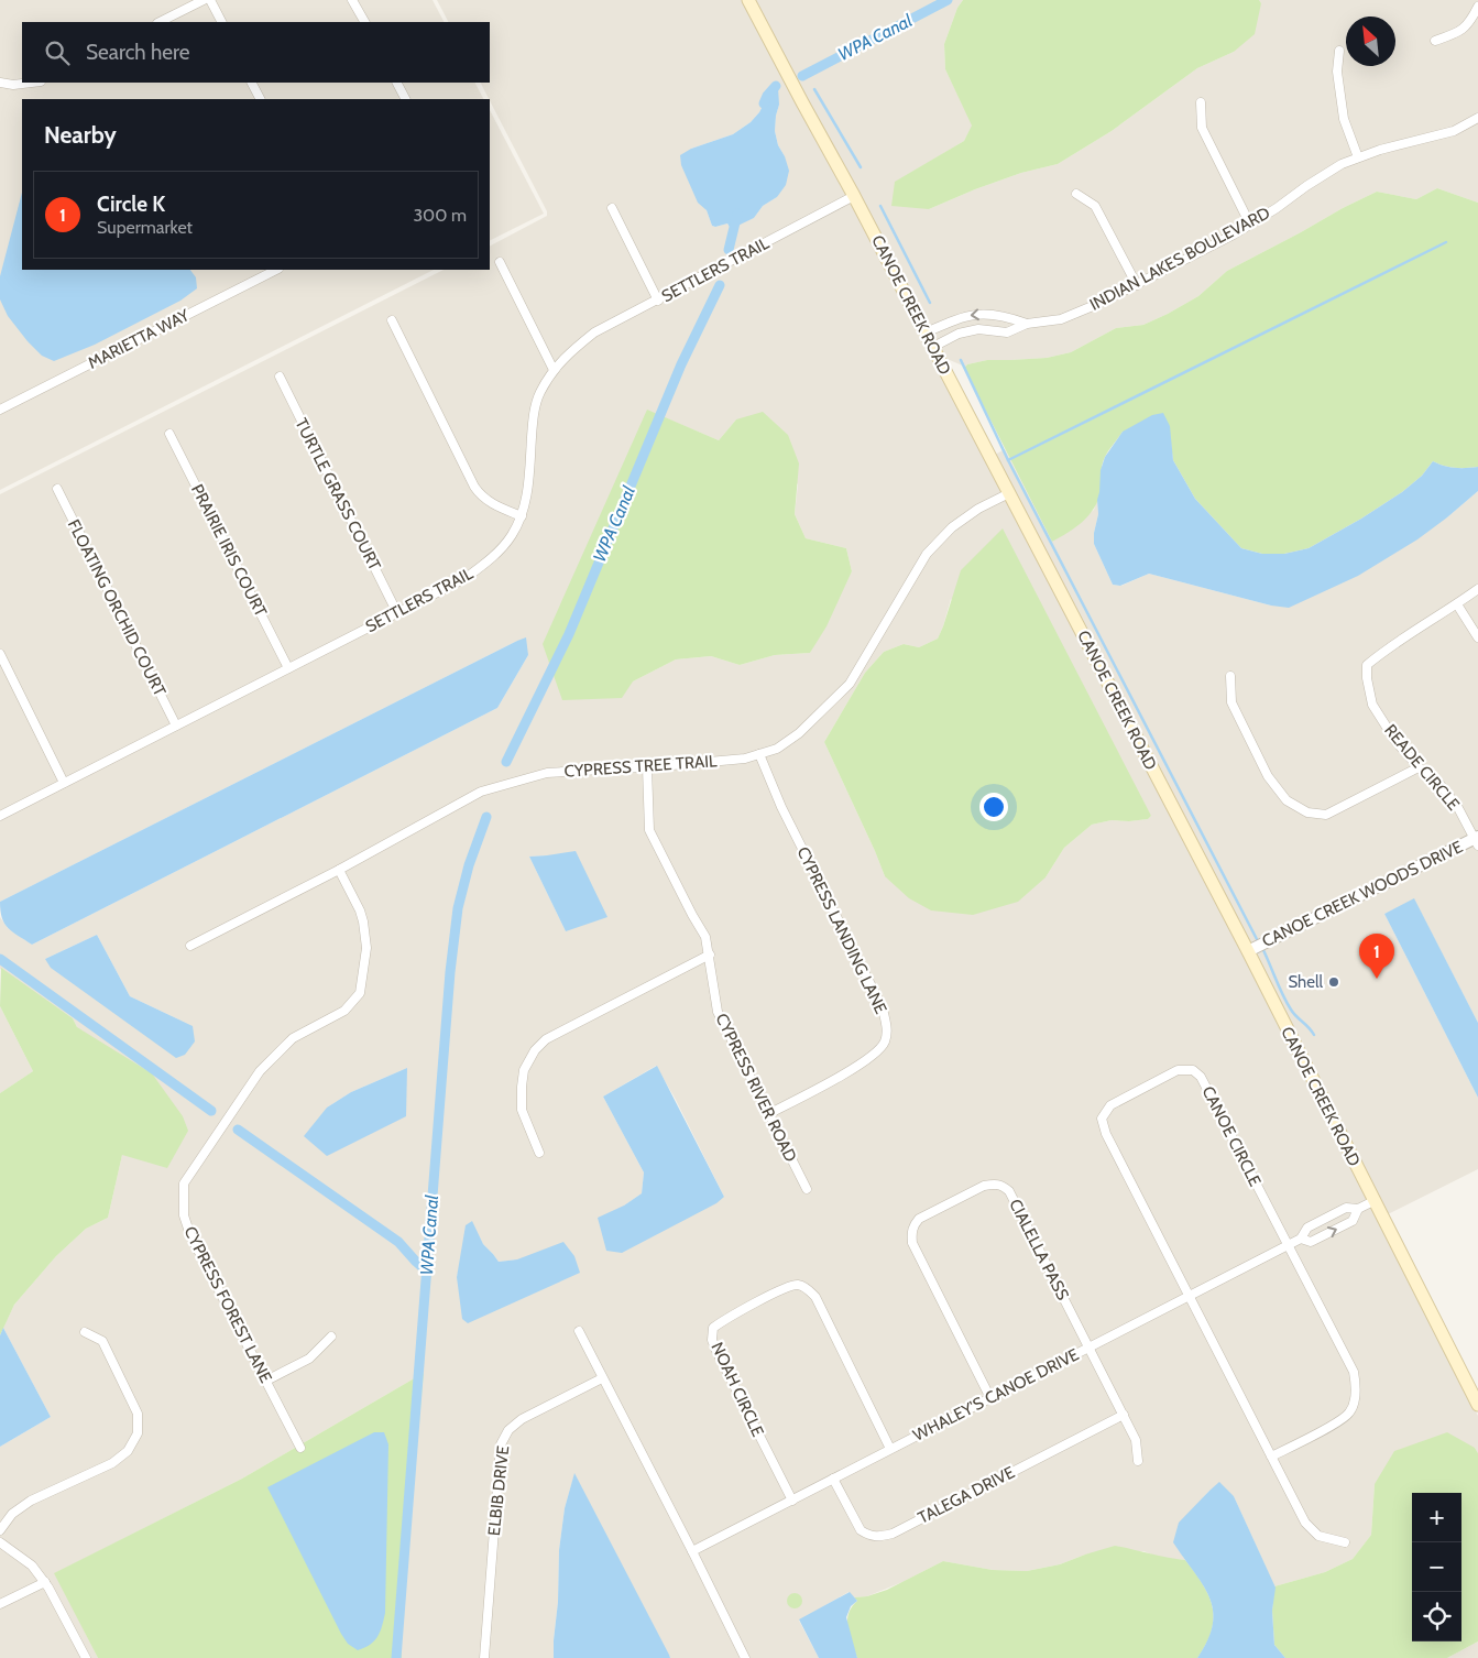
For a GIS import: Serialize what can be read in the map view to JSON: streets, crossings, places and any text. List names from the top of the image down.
{
  "streets": {
    "main road": ["CANOE CREEK ROAD"],
    "street": [
      "INDIAN LAKES BOULEVARD",
      "SETTLERS TRAIL",
      "MARIETTA WAY",
      "TURTLE GRASS COURT",
      "PRAIRIE IRIS COURT",
      "FLOATING ORCHID COURT",
      "CYPRESS TREE TRAIL",
      "READE CIRCLE",
      "CANOE CREEK WOODS DRIVE",
      "CYPRESS LANDING LANE",
      "CYPRESS RIVER ROAD",
      "CANOE CIRCLE",
      "CIALELLA PASS",
      "CYPRESS FOREST LANE",
      "NOAH CIRCLE",
      "WHALEY'S CANOE DRIVE",
      "ELBIB DRIVE",
      "TALEGA DRIVE"
    ]
  },
  "crossings": [
    ["INDIAN LAKES BOULEVARD", "CANOE CREEK ROAD"],
    ["SETTLERS TRAIL", "CANOE CREEK ROAD"],
    ["SETTLERS TRAIL", "TURTLE GRASS COURT"],
    ["SETTLERS TRAIL", "PRAIRIE IRIS COURT"],
    ["SETTLERS TRAIL", "FLOATING ORCHID COURT"],
    ["CANOE CREEK ROAD", "CYPRESS TREE TRAIL"],
    ["CANOE CREEK ROAD", "CANOE CREEK WOODS DRIVE"],
    ["CANOE CREEK ROAD", "WHALEY'S CANOE DRIVE"],
    ["CYPRESS TREE TRAIL", "CYPRESS LANDING LANE"],
    ["CYPRESS TREE TRAIL", "CYPRESS RIVER ROAD"],
    ["CYPRESS TREE TRAIL", "CYPRESS FOREST LANE"],
    ["READE CIRCLE", "CANOE CREEK WOODS DRIVE"],
    ["CYPRESS LANDING LANE", "CYPRESS RIVER ROAD"],
    ["CANOE CIRCLE", "WHALEY'S CANOE DRIVE"],
    ["CIALELLA PASS", "WHALEY'S CANOE DRIVE"],
    ["CIALELLA PASS", "TALEGA DRIVE"],
    ["NOAH CIRCLE", "WHALEY'S CANOE DRIVE"],
    ["WHALEY'S CANOE DRIVE", "TALEGA DRIVE"]
  ],
  "water": ["WPA Canal"],
  "places": ["Shell"],
  "north": "top left",
  "page": {
    "search": "Search here",
    "heading": "Nearby",
    "list": [
      {
        "mark": "1",
        "name": "Circle K",
        "note": "Supermarket",
        "value": "300 m"
      }
    ],
    "pins": "1",
    "map_buttons": ["+", "−"]
  }
}
